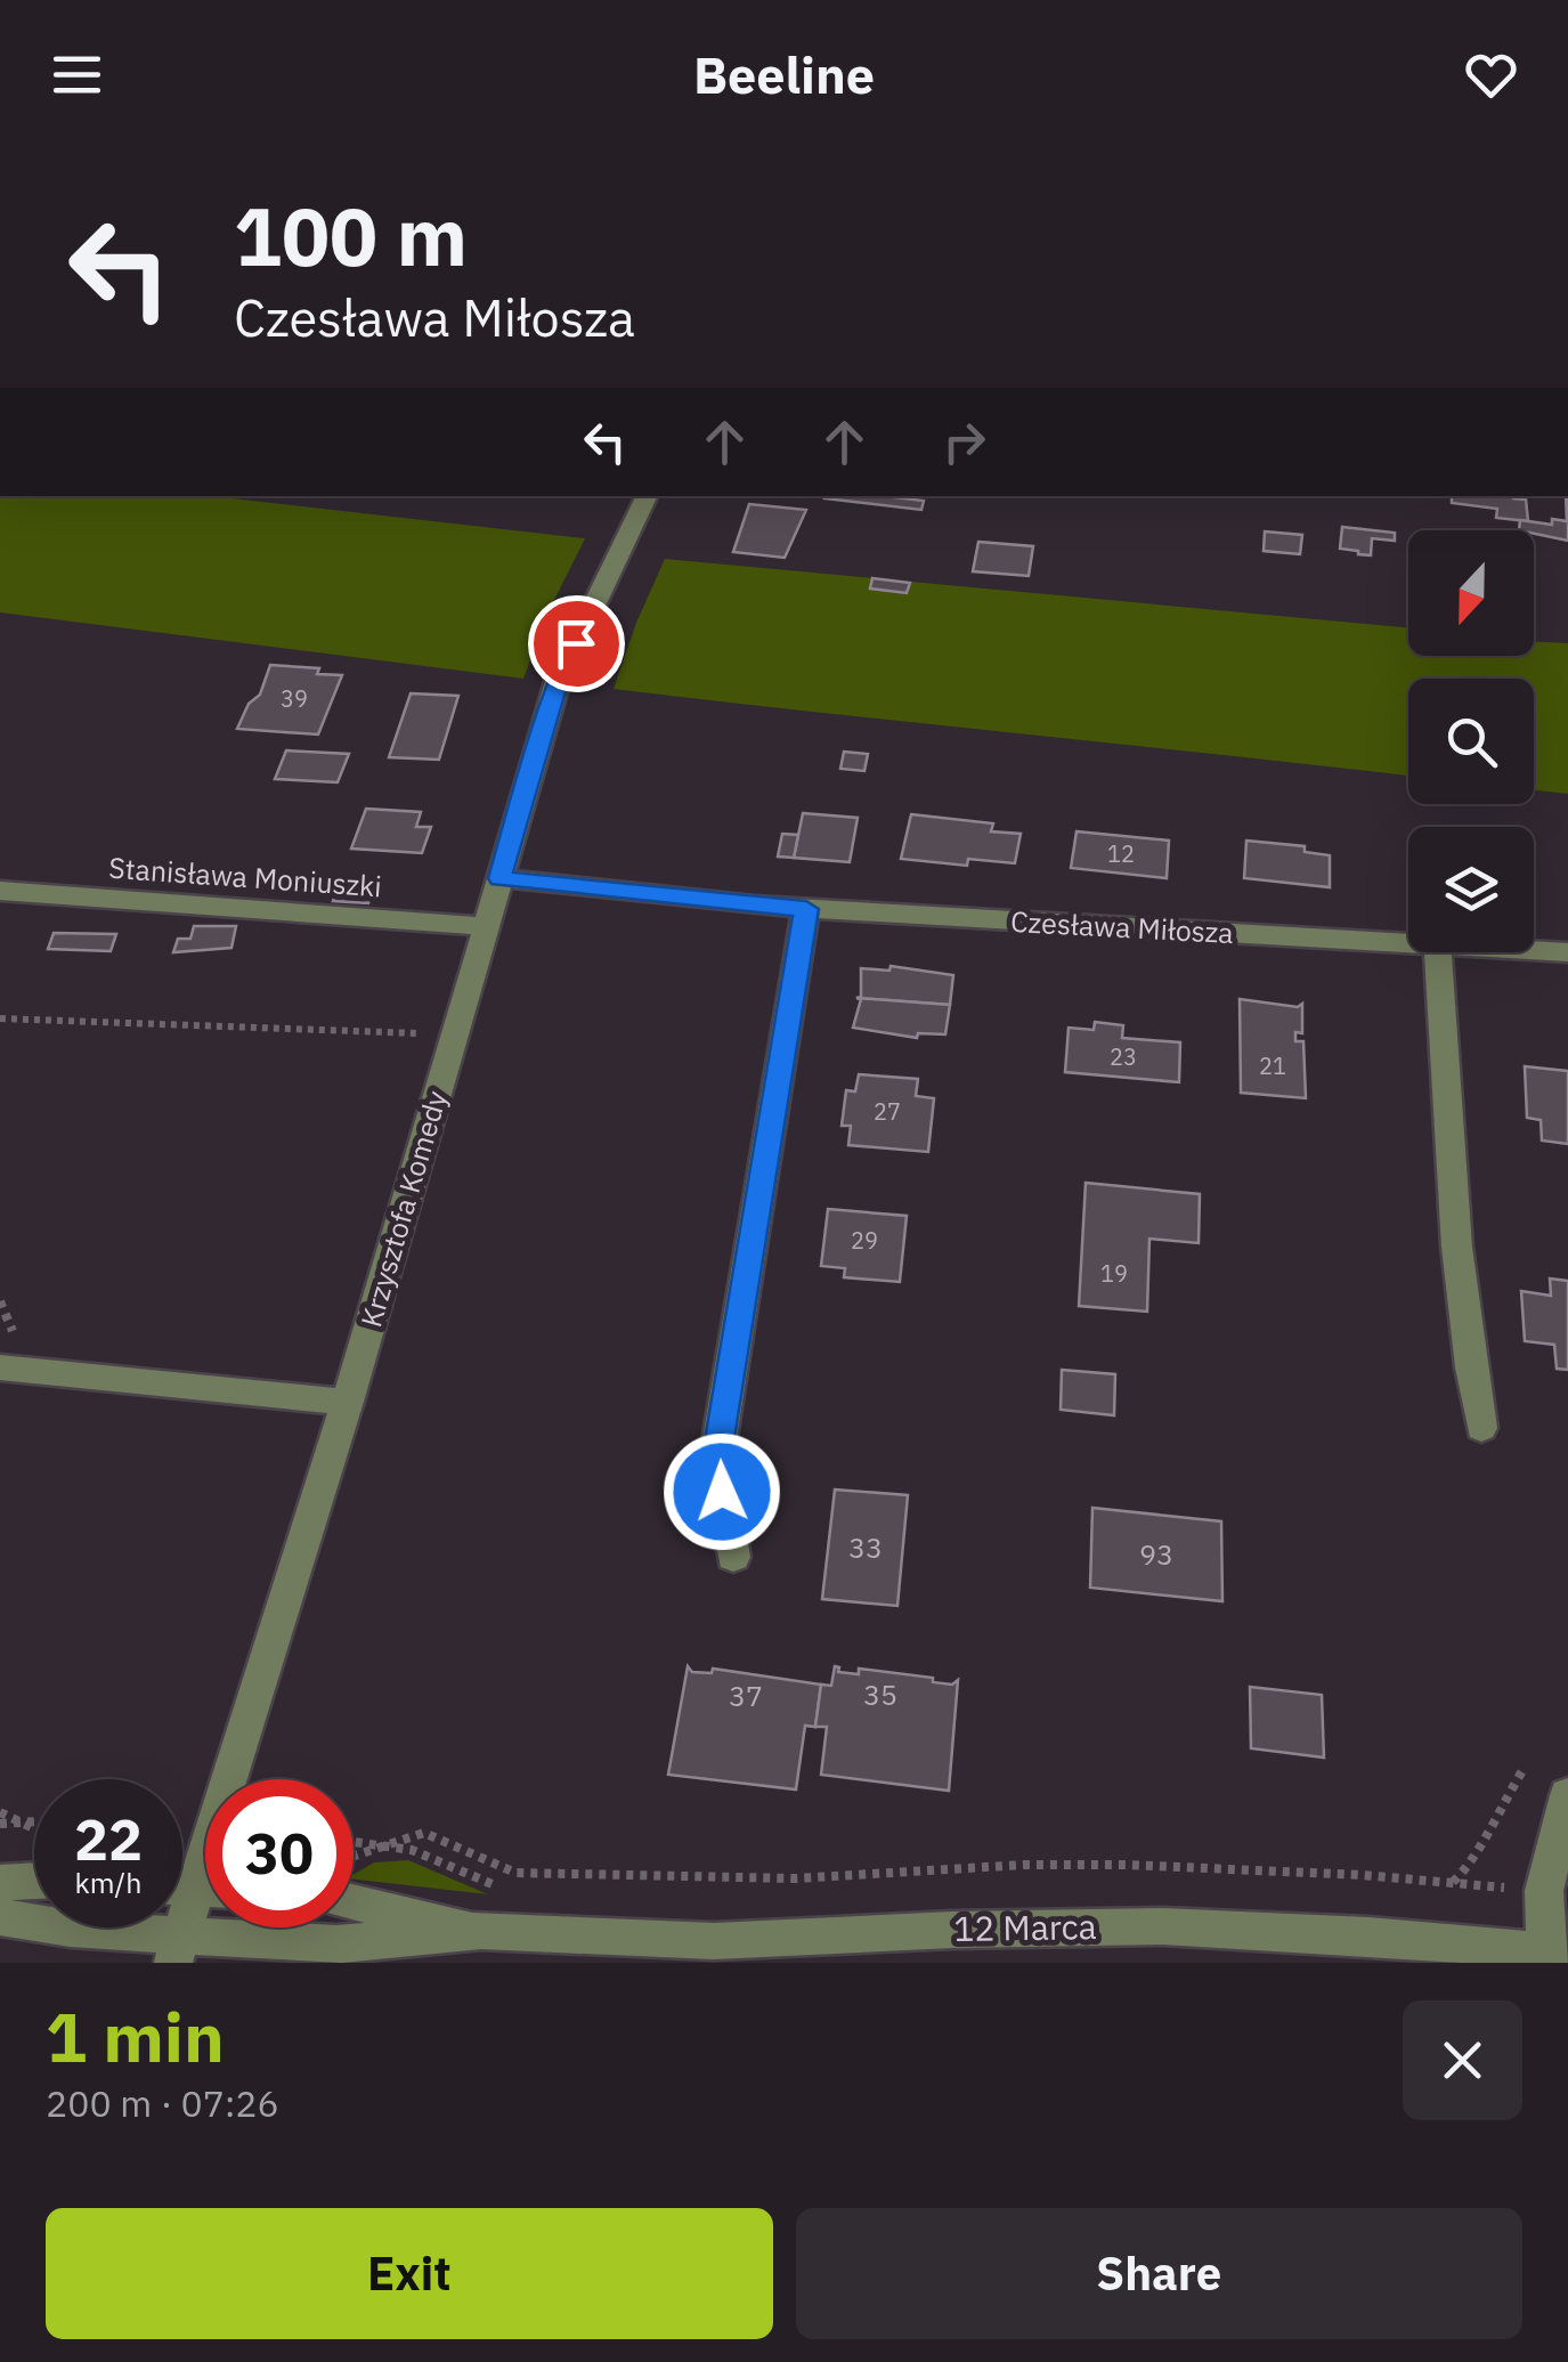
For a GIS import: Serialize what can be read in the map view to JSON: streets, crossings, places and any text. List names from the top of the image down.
{
  "streets": {
    "street": [
      "Stanisława Moniuszki",
      "Czesława Miłosza",
      "Krzysztofa Komedy",
      "12 Marca"
    ]
  },
  "crossings": [
    ["Stanisława Moniuszki", "Krzysztofa Komedy"],
    ["Czesława Miłosza", "Krzysztofa Komedy"],
    ["Krzysztofa Komedy", "12 Marca"]
  ],
  "house_numbers": [
    "39",
    "12",
    "23",
    "21",
    "27",
    "29",
    "19",
    "33",
    "93",
    "35",
    "37"
  ],
  "north": "bottom",
  "page": {
    "header": "Beeline",
    "turn": ["100 m", "Czesława Miłosza"],
    "speed": "22 km/h",
    "limit": "30",
    "heading": ["1 min", "200 m · 07:26"],
    "buttons": ["Exit", "Share"]
  }
}
